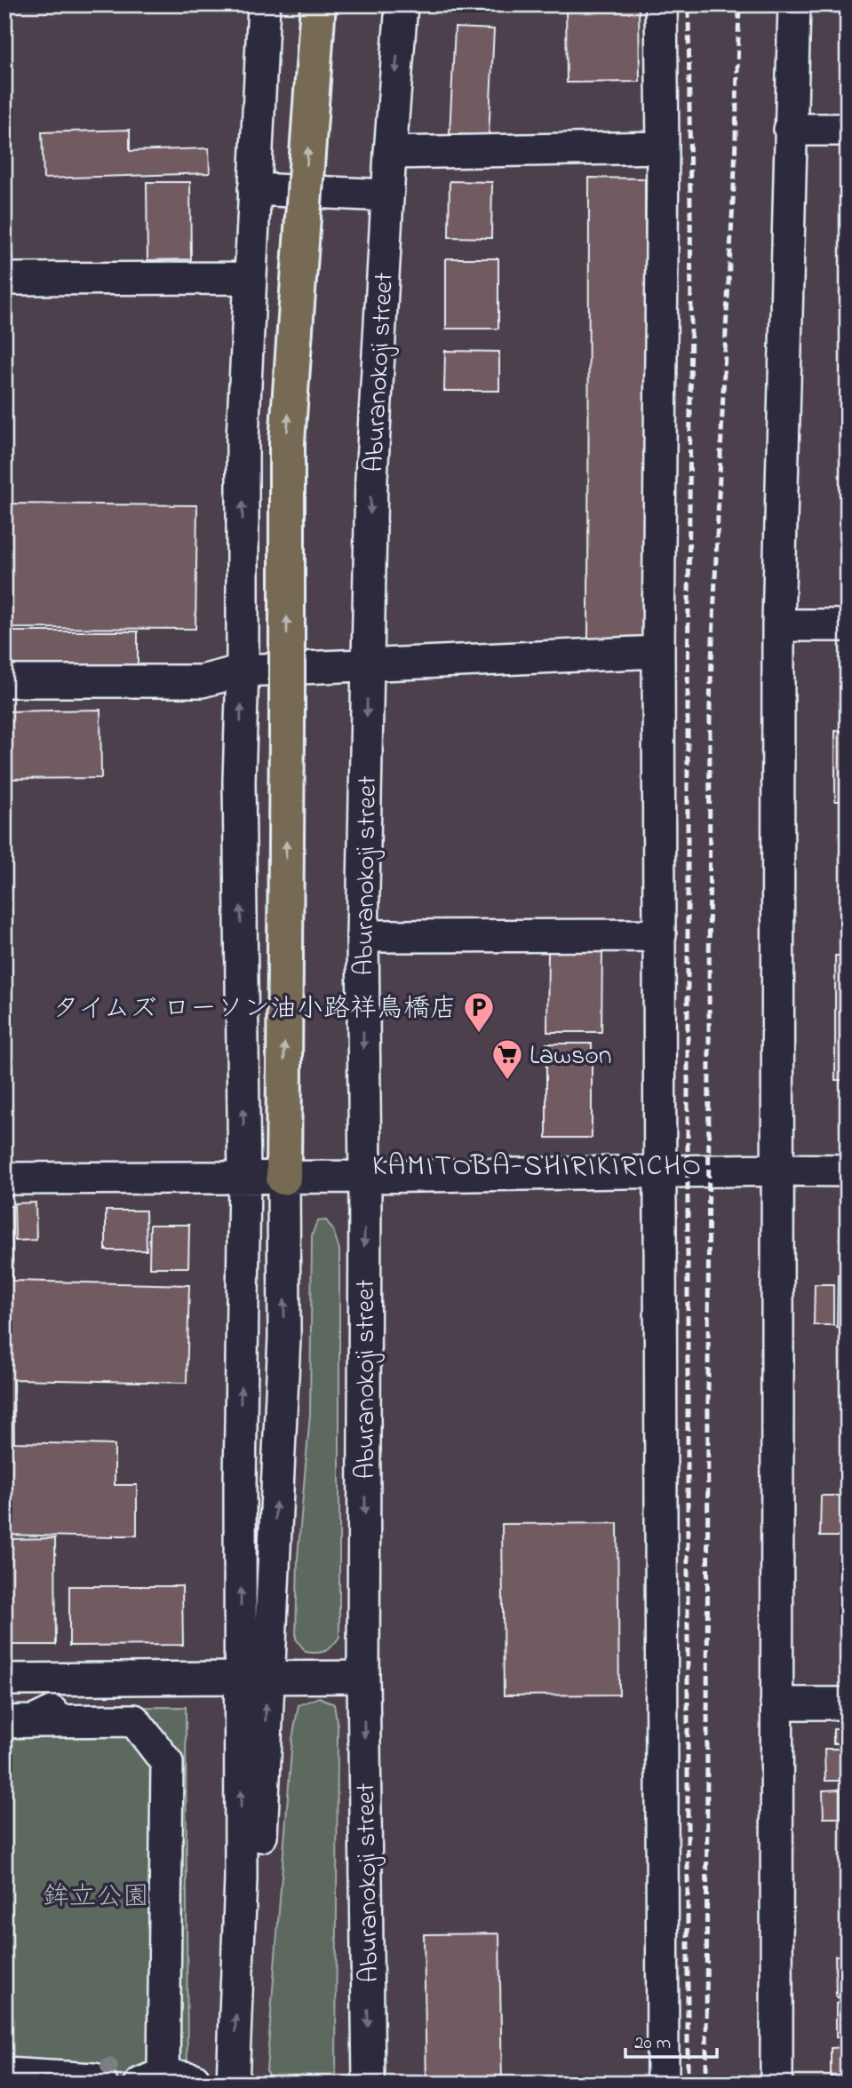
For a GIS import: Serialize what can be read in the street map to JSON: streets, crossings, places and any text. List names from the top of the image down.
{
  "streets": {
    "street": ["Aburanokoji street"]
  },
  "districts": ["KAMITOBA-SHIRIKIRICHO"],
  "parks": ["鉾立公園"],
  "places": {
    "parking": ["タイムズ ローソン油小路祥鳥橋店"],
    "supermarket": ["Lawson"]
  },
  "scale_bar": "20 m"
}
